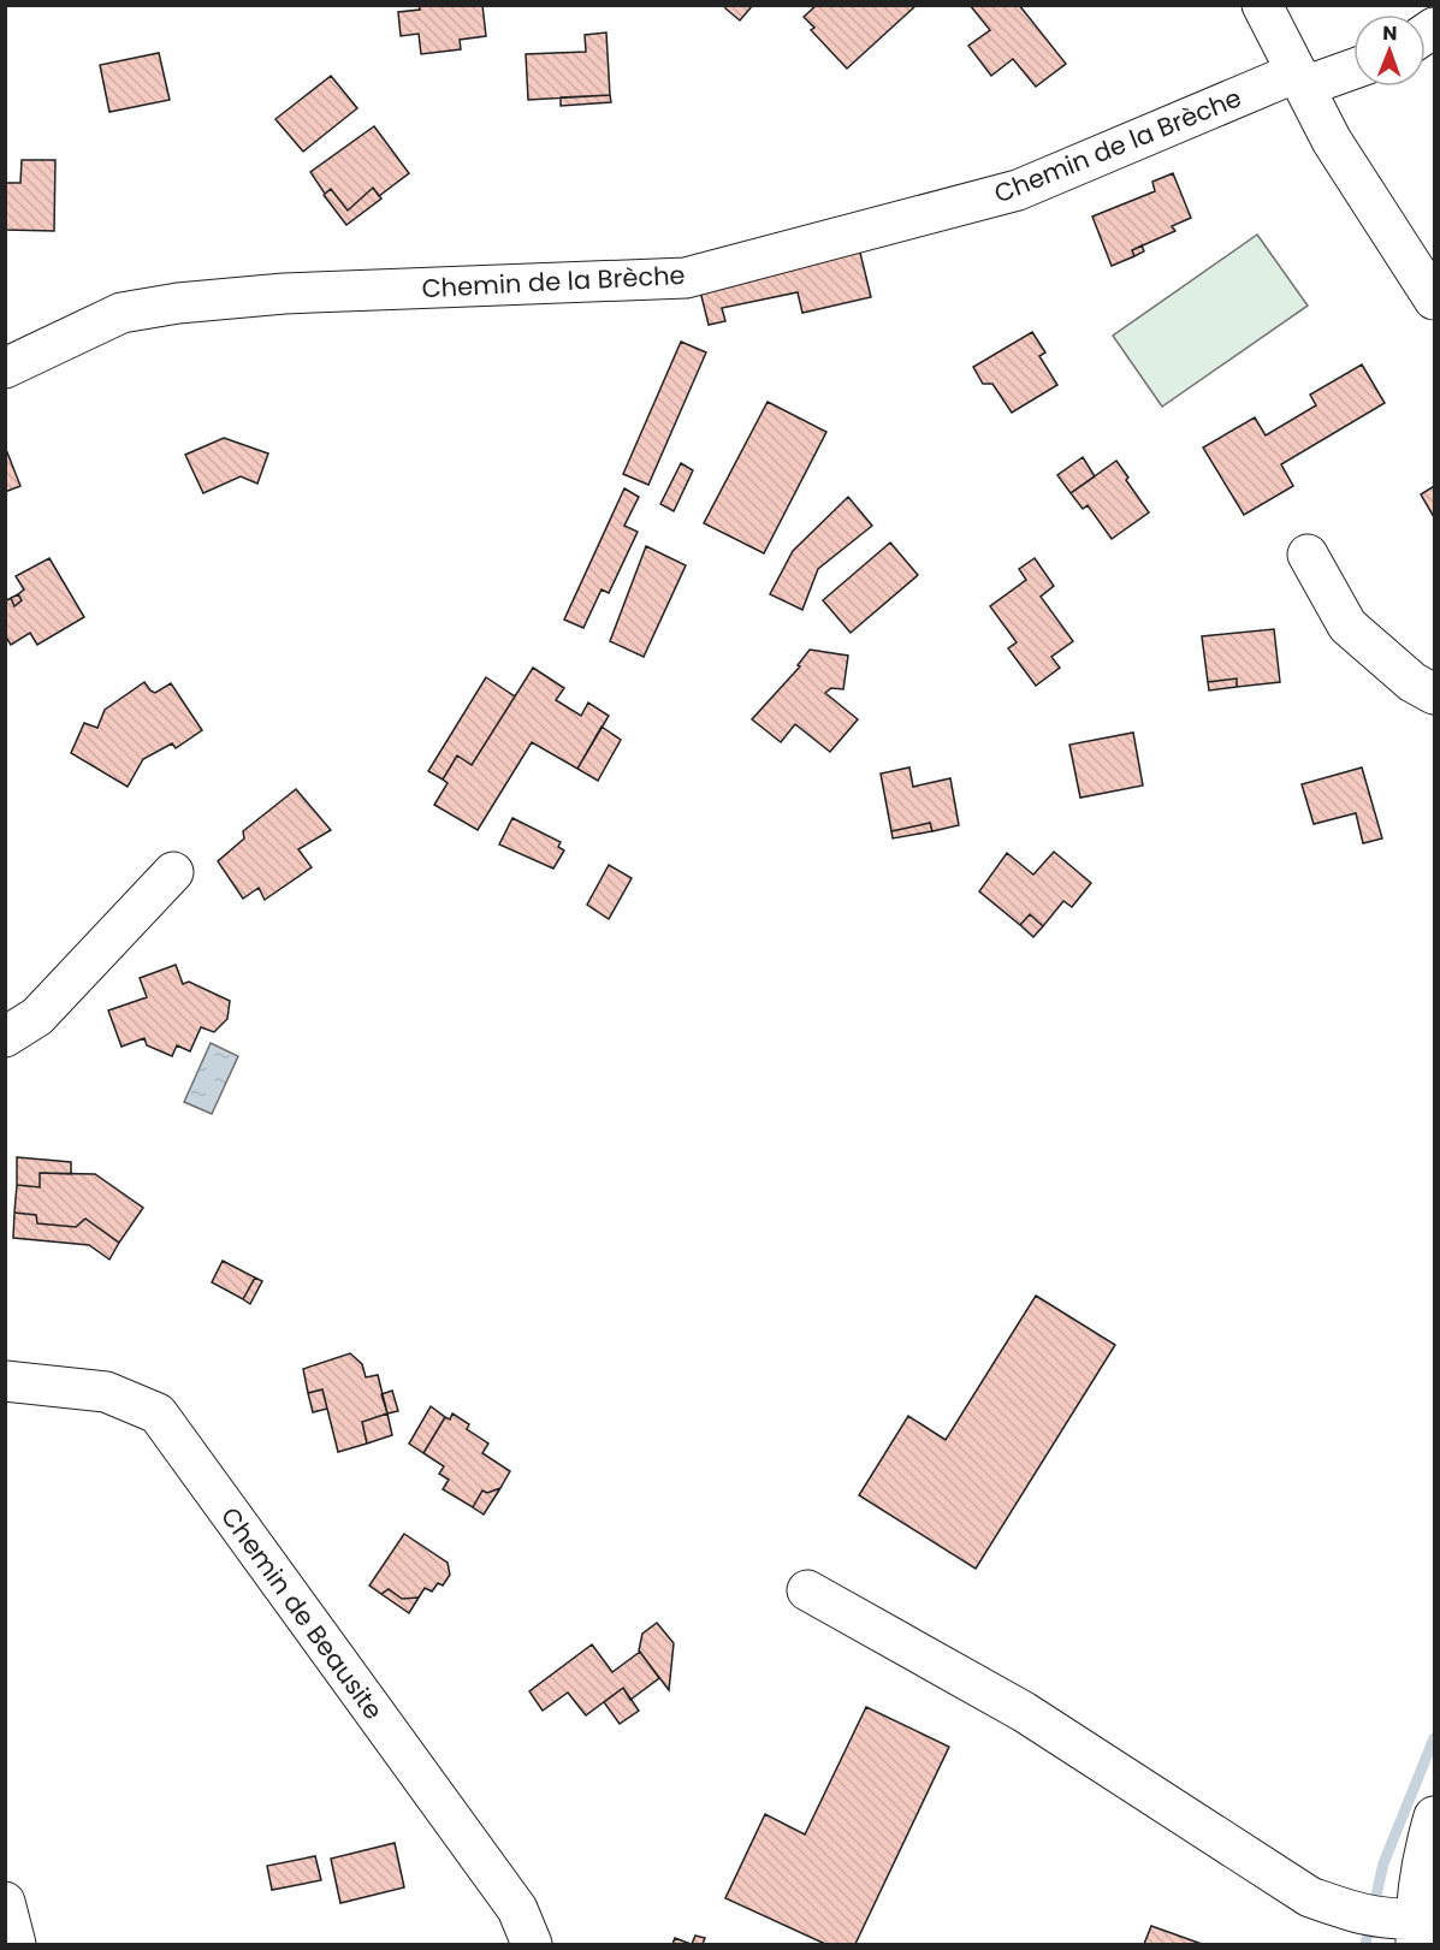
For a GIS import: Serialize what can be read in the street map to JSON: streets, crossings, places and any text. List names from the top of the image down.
{
  "streets": {
    "street": ["Chemin de la Brèche", "Chemin de Beausite"]
  },
  "north": "top"
}
